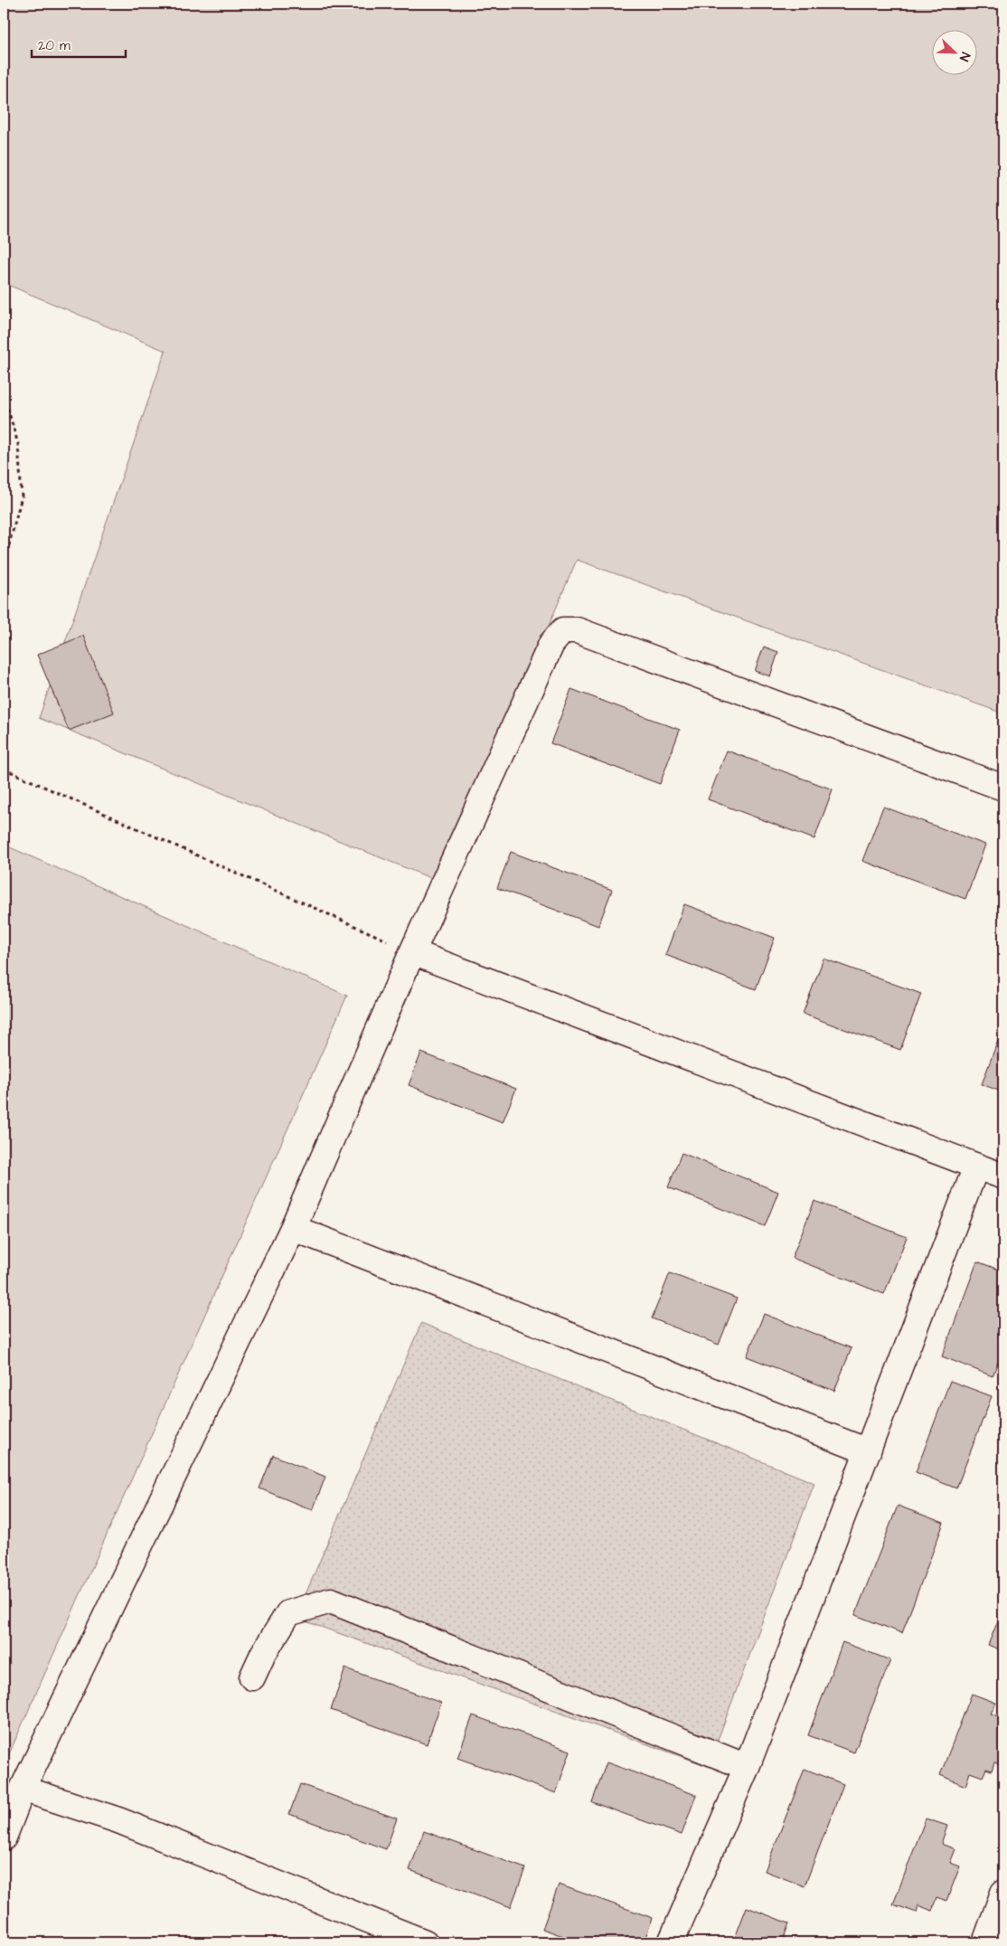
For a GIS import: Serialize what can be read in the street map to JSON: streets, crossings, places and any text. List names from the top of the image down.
{
  "scale_bar": "20 m",
  "north": "bottom right"
}
